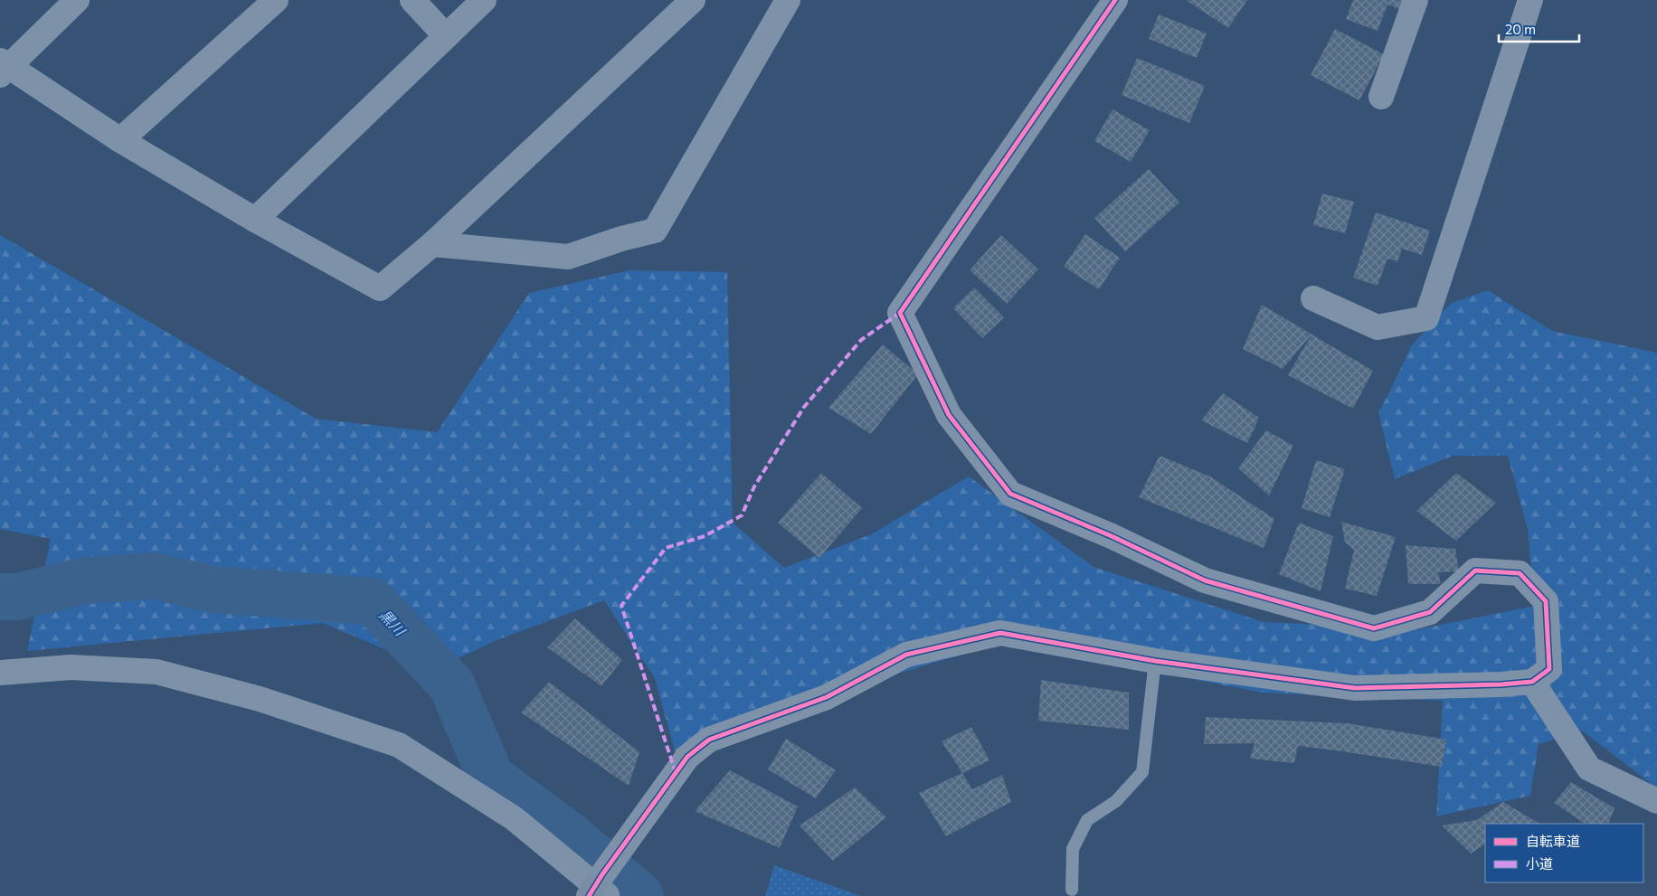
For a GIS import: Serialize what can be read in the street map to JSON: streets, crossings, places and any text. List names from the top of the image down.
{
  "water": ["黒川"],
  "legend": ["自転車道", "小道"],
  "scale_bar": "20 m"
}
